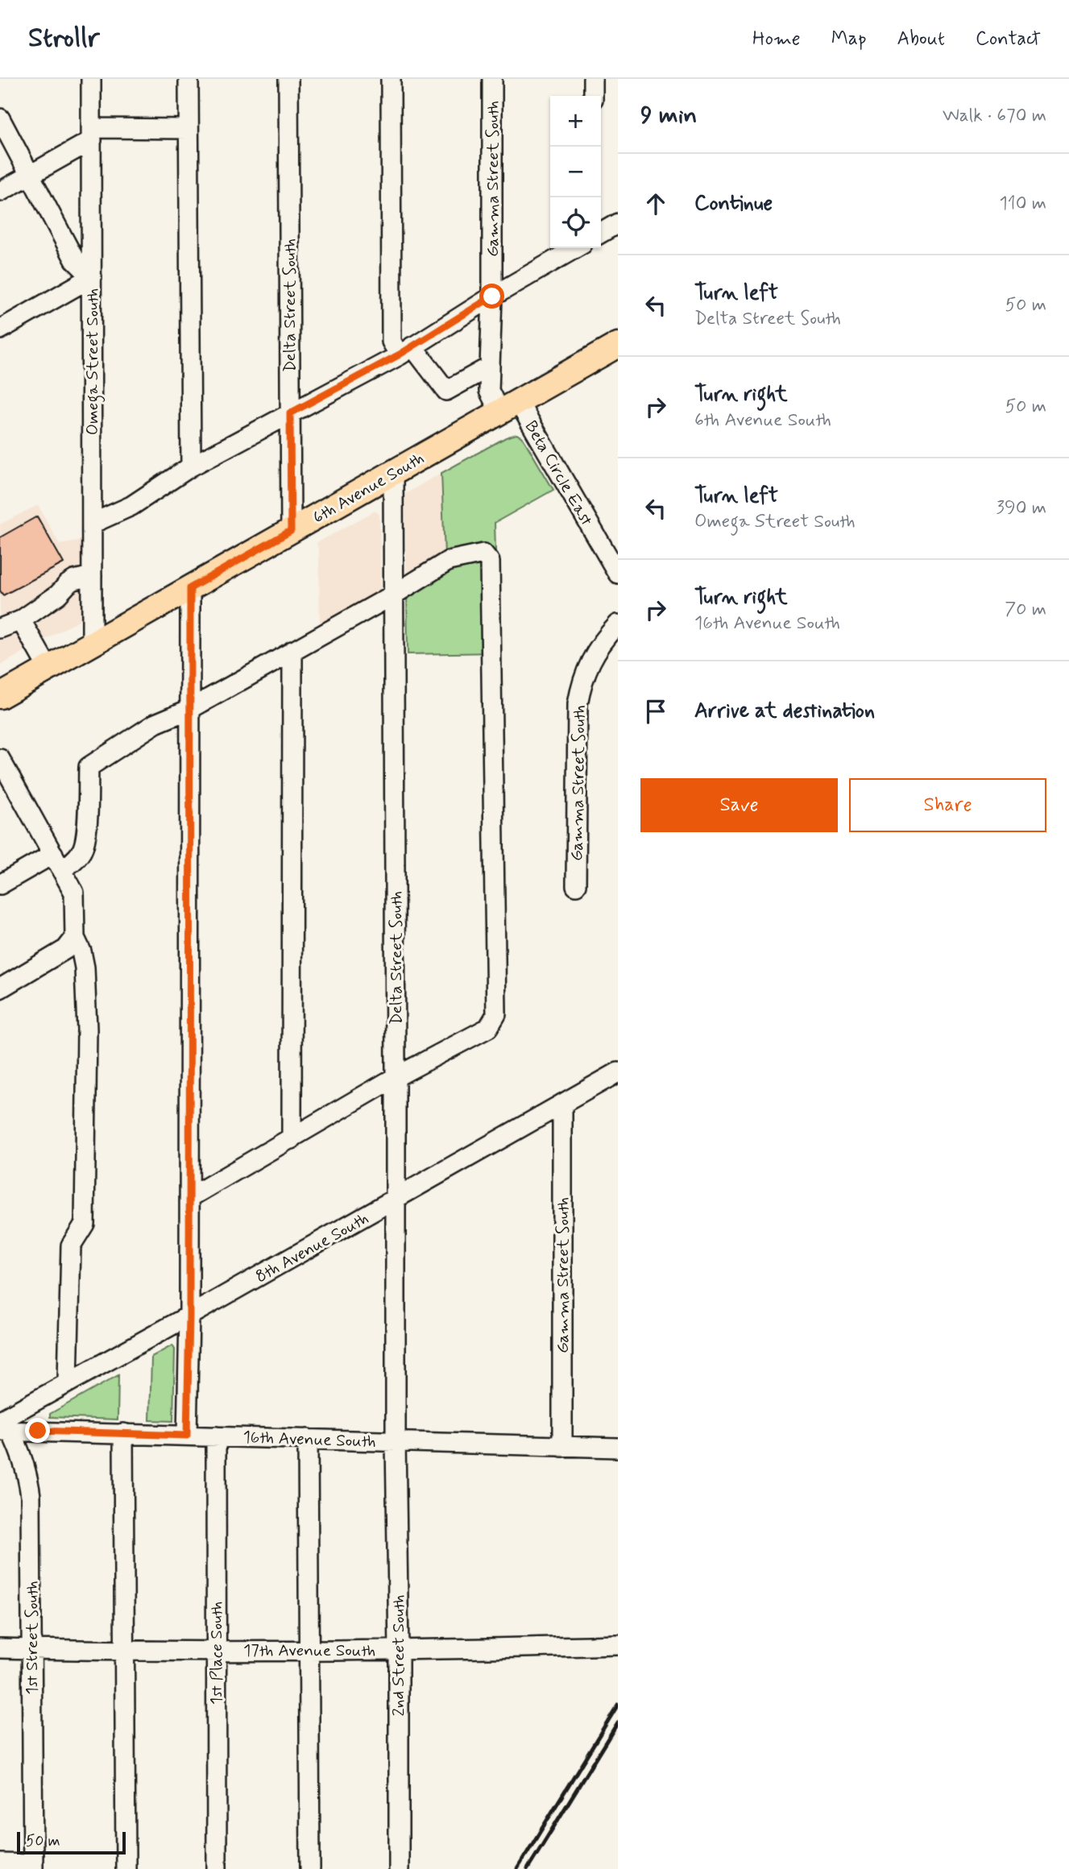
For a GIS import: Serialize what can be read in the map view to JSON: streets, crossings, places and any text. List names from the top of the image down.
{
  "streets": {
    "main road": ["6th Avenue South"],
    "street": [
      "Gamma Street South",
      "Delta Street South",
      "Omega Street South",
      "Beta Circle East",
      "8th Avenue South",
      "16th Avenue South",
      "1st Street South",
      "17th Avenue South",
      "1st Place South",
      "2nd Street South"
    ]
  },
  "crossings": [
    ["Gamma Street South", "Beta Circle East"],
    ["Gamma Street South", "6th Avenue South"],
    ["Gamma Street South", "8th Avenue South"],
    ["Gamma Street South", "16th Avenue South"],
    ["Delta Street South", "6th Avenue South"],
    ["Delta Street South", "8th Avenue South"],
    ["Delta Street South", "16th Avenue South"],
    ["Delta Street South", "2nd Street South"],
    ["Omega Street South", "6th Avenue South"],
    ["Beta Circle East", "6th Avenue South"],
    ["8th Avenue South", "16th Avenue South"],
    ["8th Avenue South", "1st Street South"],
    ["16th Avenue South", "1st Street South"],
    ["16th Avenue South", "1st Place South"],
    ["16th Avenue South", "2nd Street South"],
    ["1st Street South", "17th Avenue South"],
    ["17th Avenue South", "1st Place South"],
    ["17th Avenue South", "2nd Street South"]
  ],
  "scale_bar": "50 m",
  "page": {
    "header": "Strollr",
    "nav": [
      "Home",
      "Map",
      "About",
      "Contact"
    ],
    "heading": ["9 min", "Walk · 670 m"],
    "map_buttons": ["+", "−"],
    "list": [
      ["Continue", "110 m"],
      ["Turn left", "Delta Street South", "50 m"],
      ["Turn right", "6th Avenue South", "50 m"],
      ["Turn left", "Omega Street South", "390 m"],
      ["Turn right", "16th Avenue South", "70 m"],
      "Arrive at destination"
    ],
    "buttons": ["Save", "Share"],
    "scale": "50 m"
  }
}
